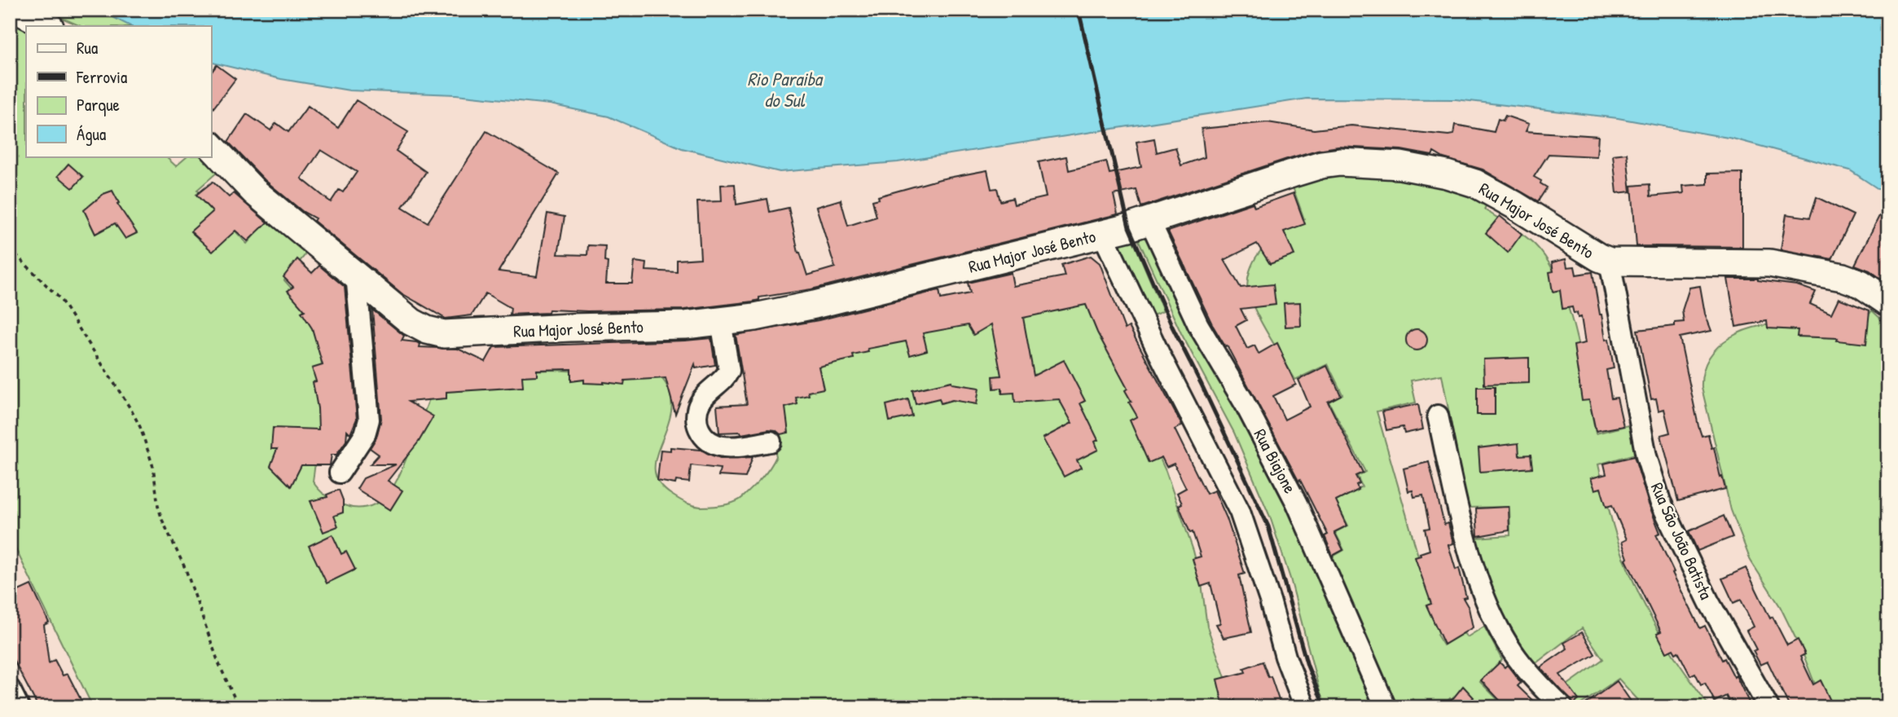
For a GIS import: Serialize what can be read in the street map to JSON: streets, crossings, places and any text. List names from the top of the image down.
{
  "streets": {
    "street": ["Rua Major José Bento", "Rua Biajone", "Rua São João Batista"]
  },
  "crossings": [
    ["Rua Major José Bento", "Rua Biajone"],
    ["Rua Major José Bento", "Rua São João Batista"]
  ],
  "water": ["Rio Paraiba do Sul"],
  "legend": [
    "Rua",
    "Ferrovia",
    "Parque",
    "Água"
  ]
}
